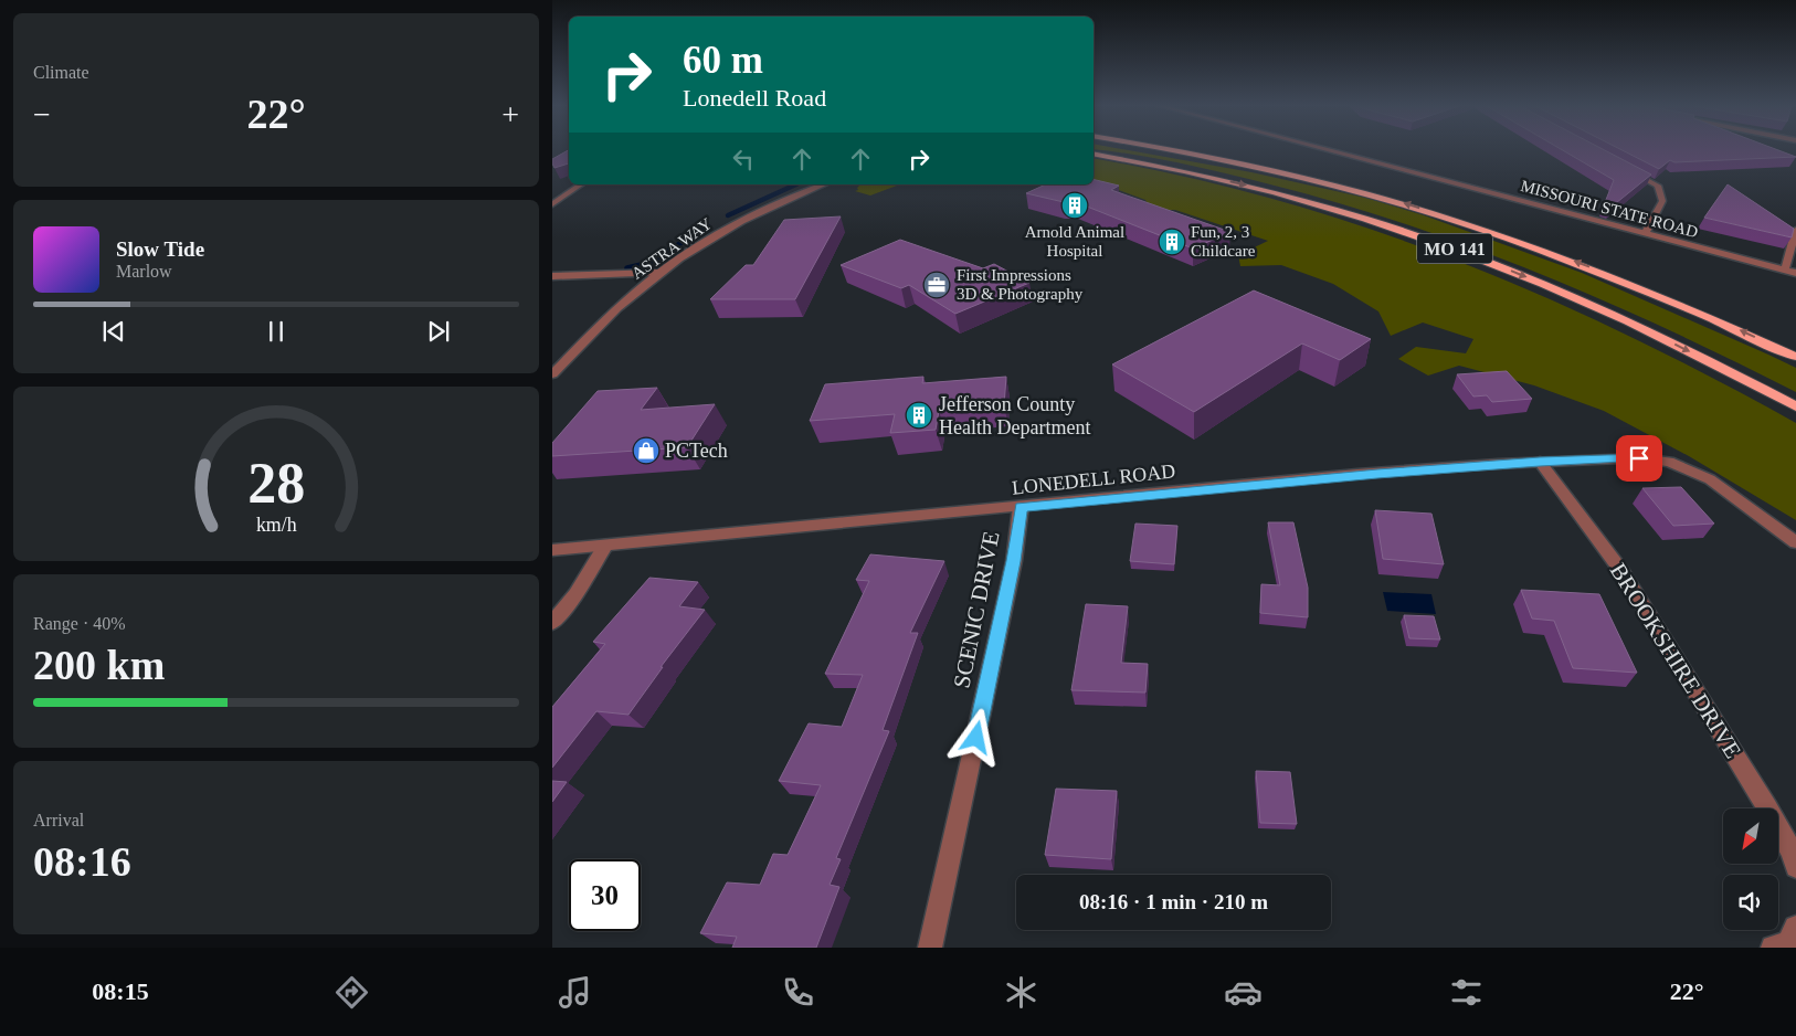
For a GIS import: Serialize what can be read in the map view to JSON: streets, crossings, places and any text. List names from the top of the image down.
{
  "streets": {
    "highway": ["MO 141"],
    "street": [
      "MISSOURI STATE ROAD",
      "ASTRA WAY",
      "LONEDELL ROAD",
      "SCENIC DRIVE",
      "BROOKSHIRE DRIVE"
    ]
  },
  "crossings": [
    ["LONEDELL ROAD", "SCENIC DRIVE"],
    ["LONEDELL ROAD", "BROOKSHIRE DRIVE"]
  ],
  "places": {
    "building": ["Arnold Animal Hospital", "Fun, 2, 3 Childcare", "Jefferson County Health Department"],
    "office": ["First Impressions 3D & Photography"],
    "shop": ["PCTech"]
  },
  "north": "bottom left",
  "page": {
    "tile": [
      "Climate",
      ["Range · 40%", "200 km"],
      ["Arrival", "08:16"]
    ],
    "turn": ["60 m", "Lonedell Road"],
    "heat": ["−", "22°", "+"],
    "song": ["Slow Tide", "Marlow"],
    "limit": "30",
    "trip": "08:16 · 1 min · 210 m",
    "tabs": ["08:15", "22°"],
    "gauge": ["28", "km/h"]
  }
}
